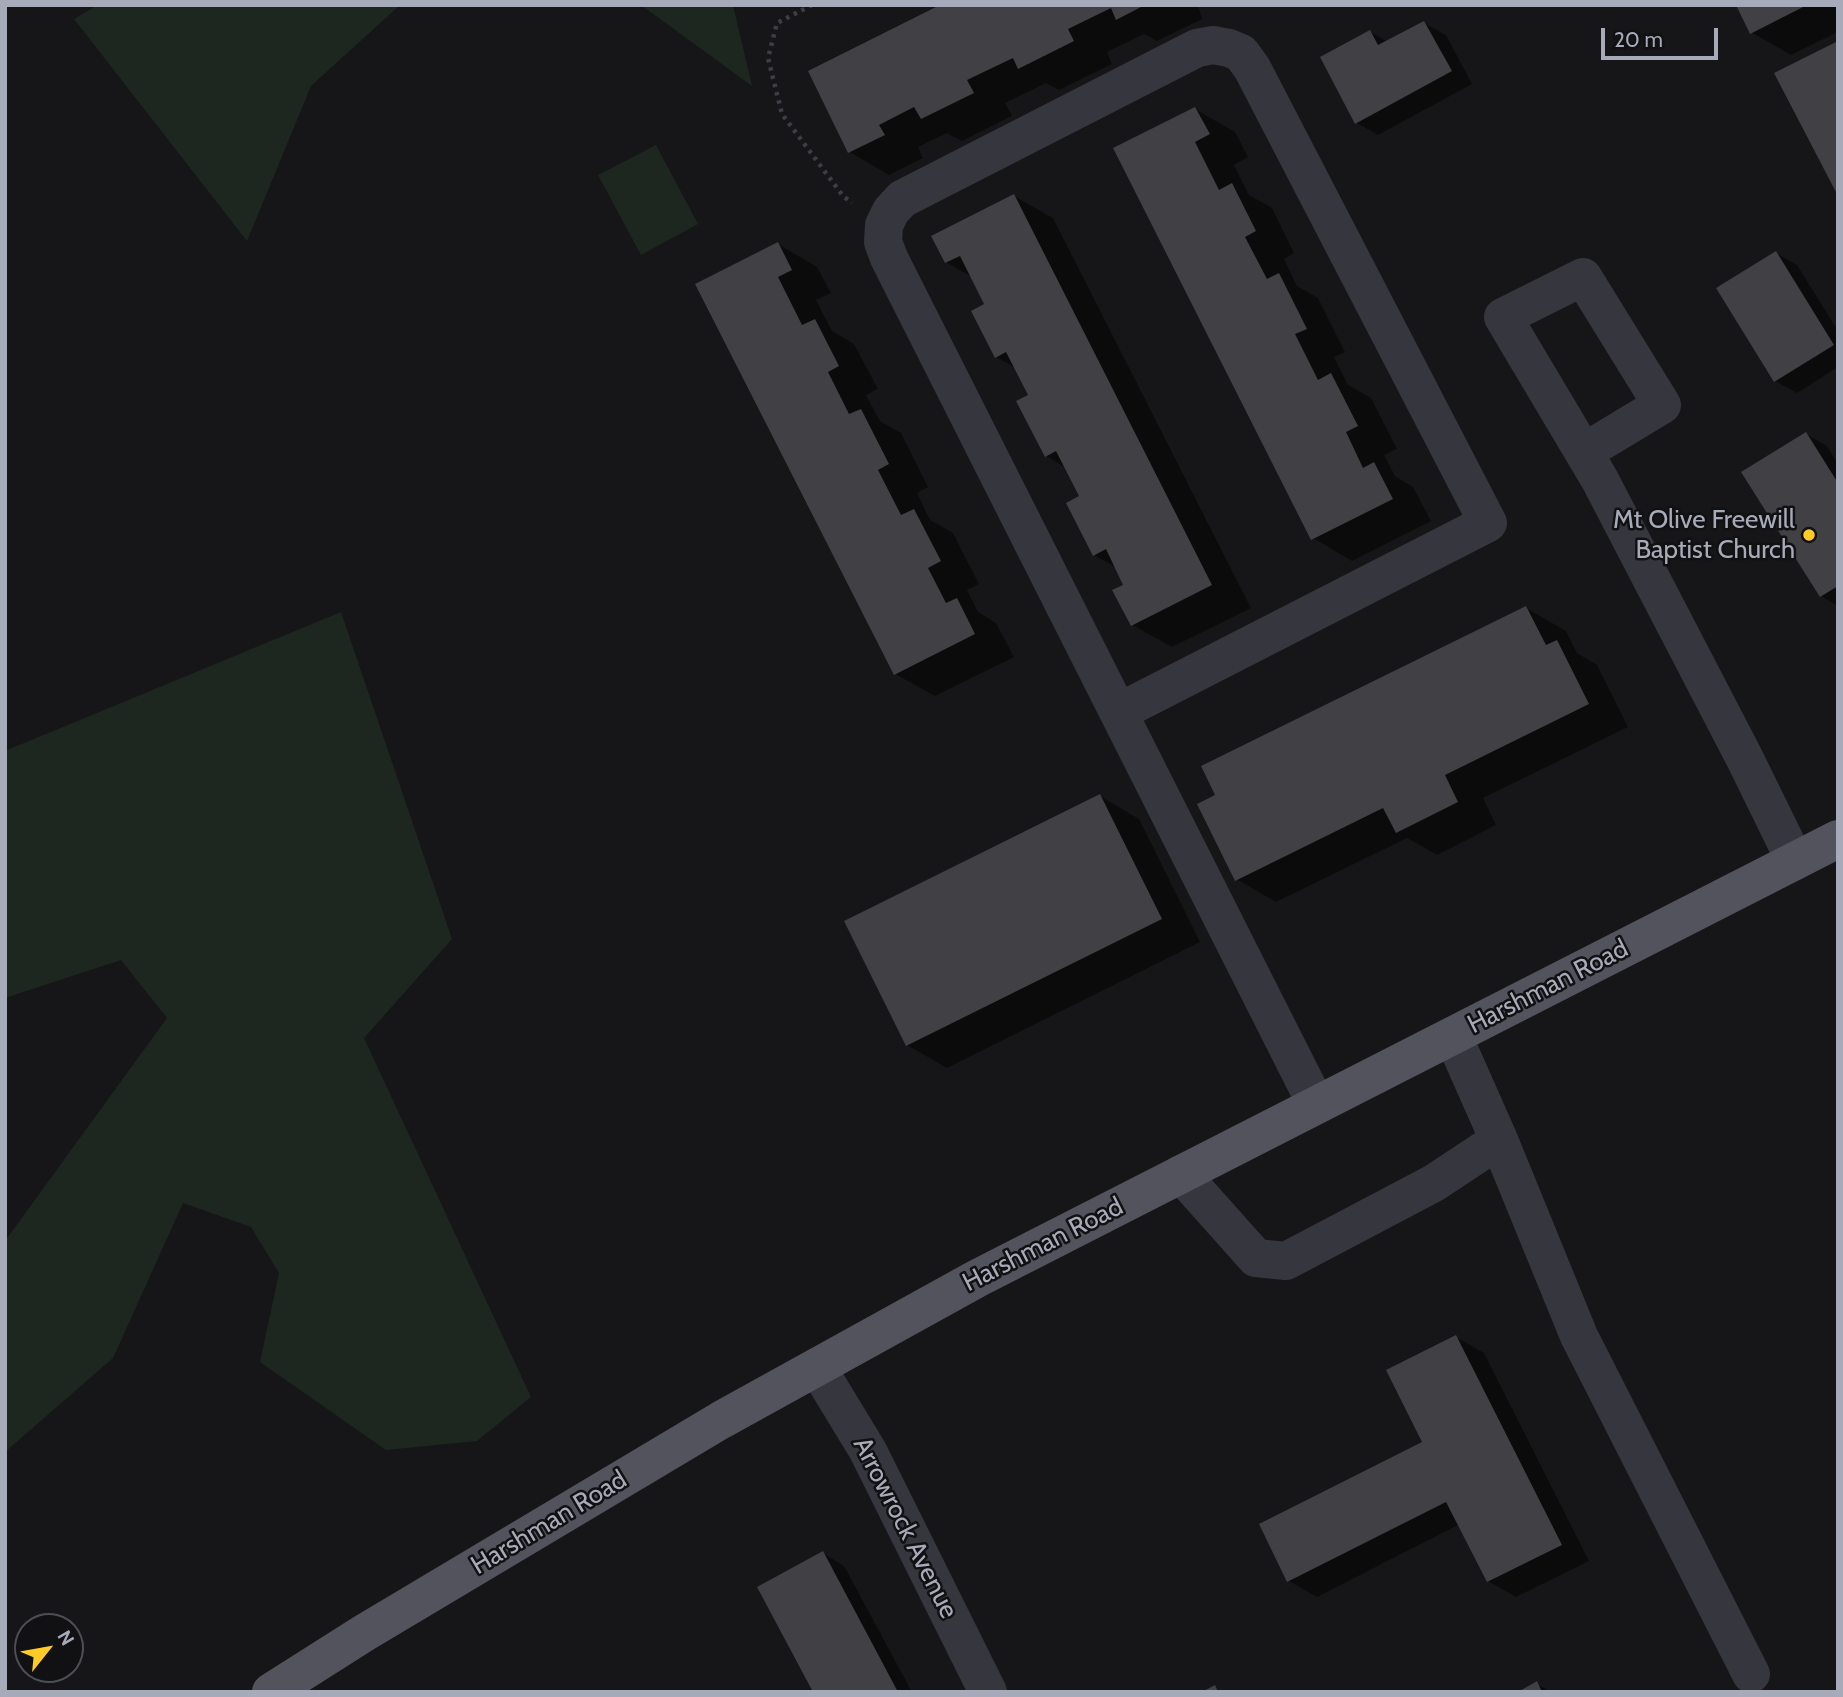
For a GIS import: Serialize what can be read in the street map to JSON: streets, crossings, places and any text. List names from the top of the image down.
{
  "streets": {
    "main road": ["Harshman Road"],
    "street": ["Arrowrock Avenue"]
  },
  "crossings": [
    ["Harshman Road", "Arrowrock Avenue"]
  ],
  "places": ["Mt Olive Freewill Baptist Church"],
  "scale_bar": "20 m",
  "north": "top right"
}
